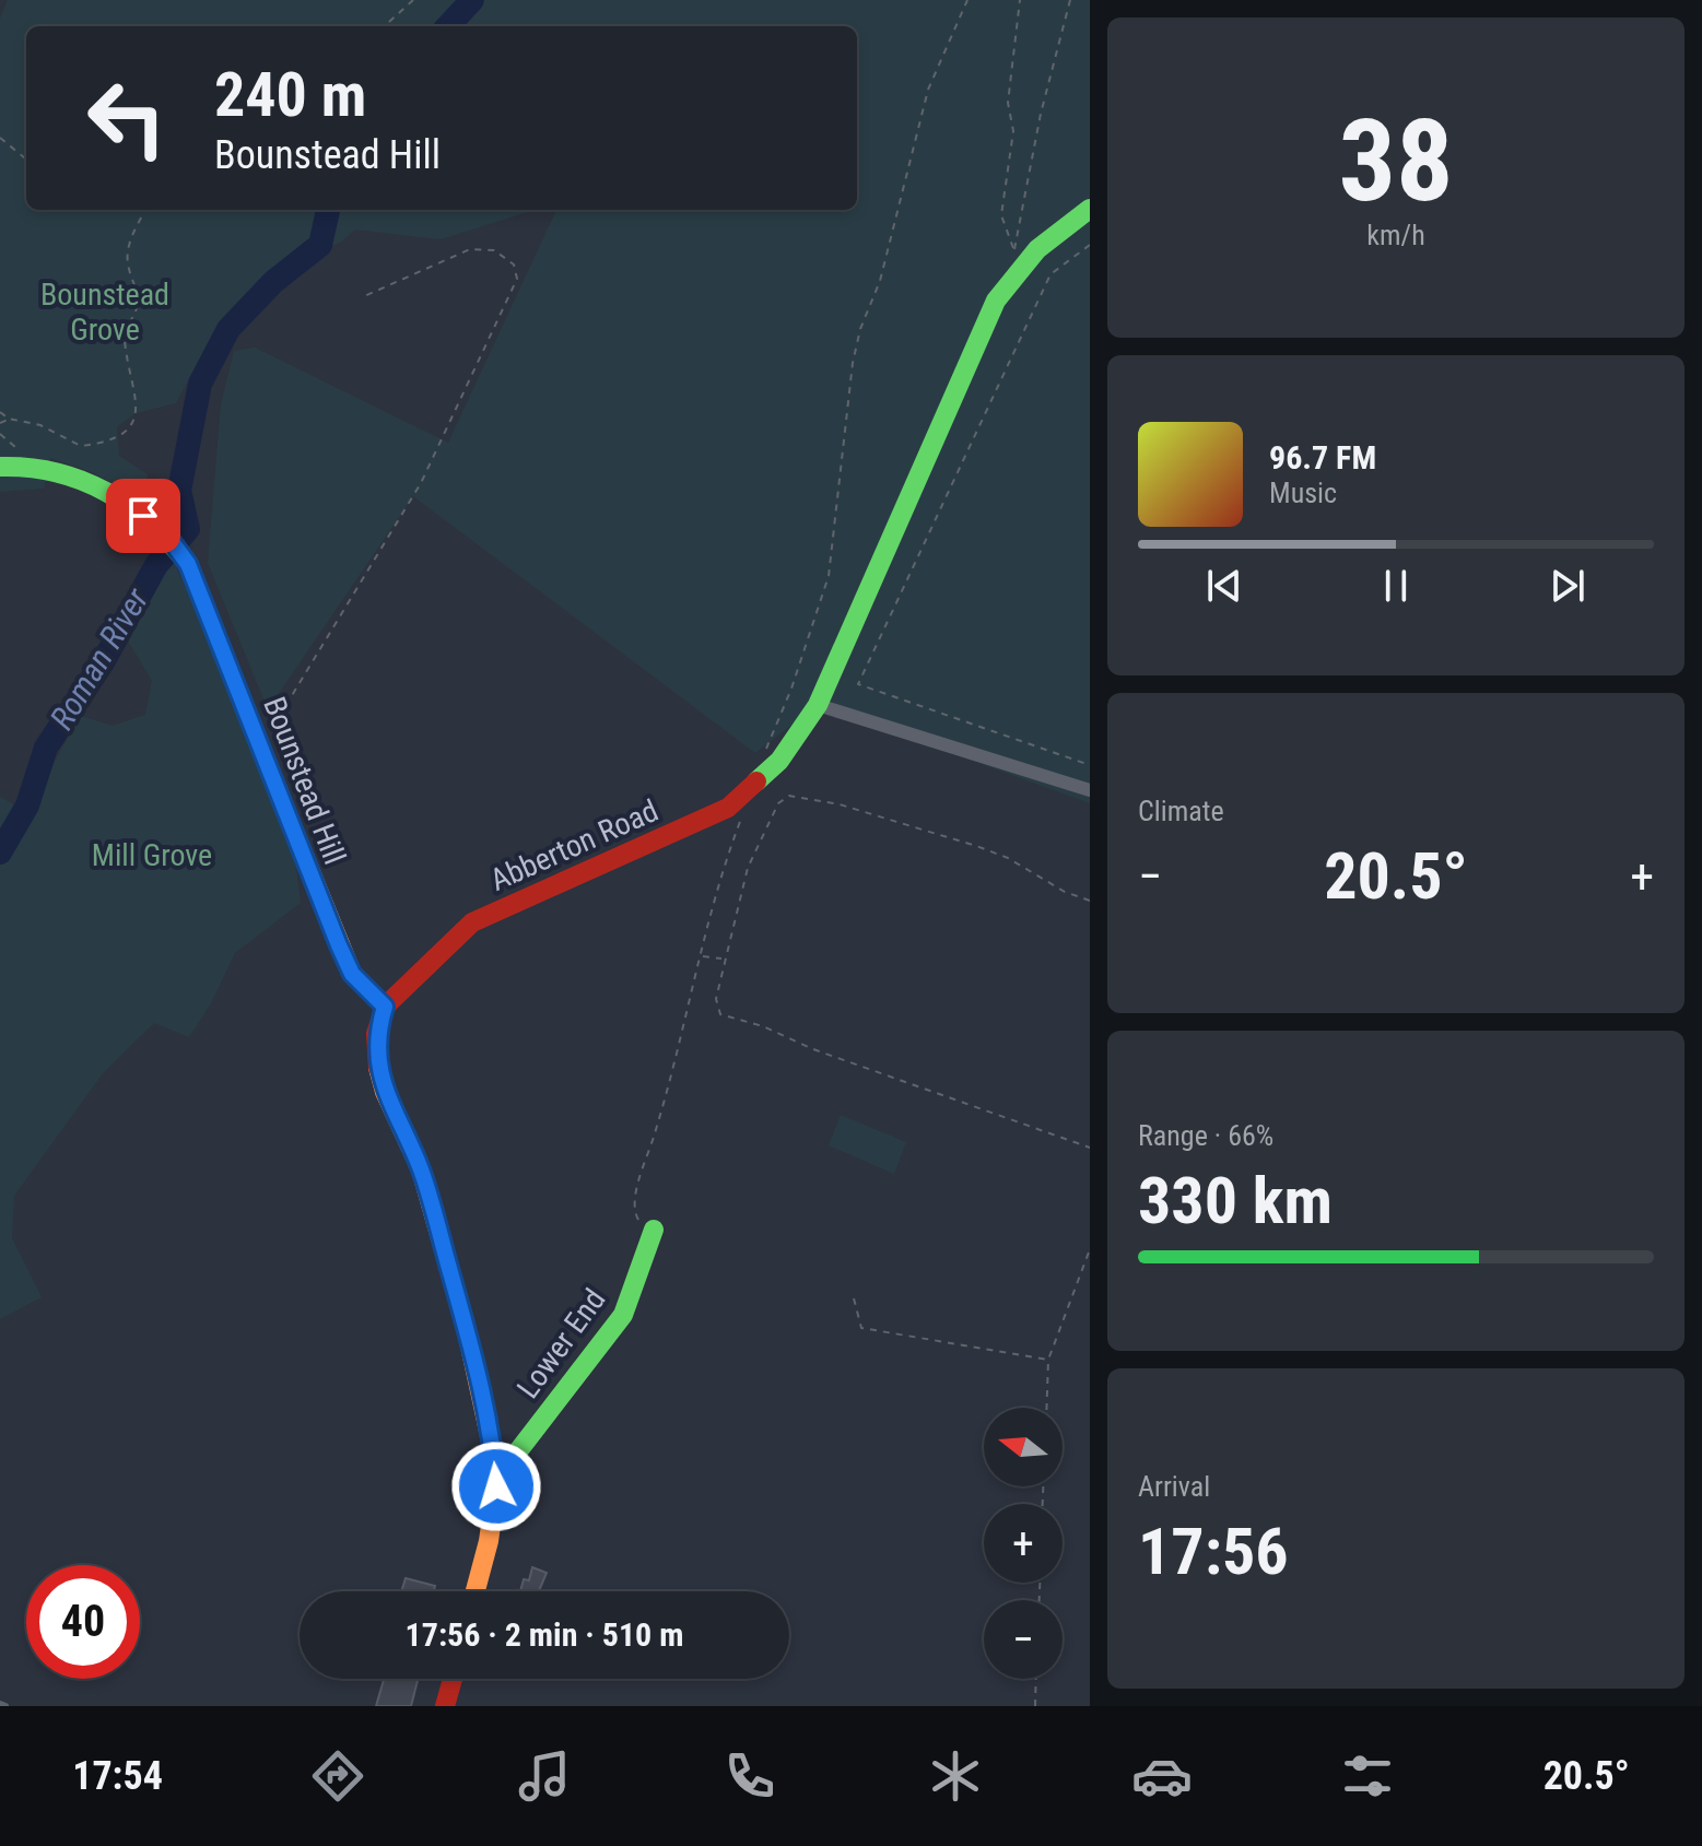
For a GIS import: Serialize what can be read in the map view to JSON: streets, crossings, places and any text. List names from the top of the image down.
{
  "streets": {
    "street": ["Bounstead Hill", "Abberton Road", "Lower End"]
  },
  "crossings": [
    ["Bounstead Hill", "Abberton Road"]
  ],
  "water": ["Roman River"],
  "parks": ["Bounstead Grove", "Mill Grove"],
  "north": "left",
  "page": {
    "tile": [
      ["38", "km/h"],
      "Climate",
      ["Range · 66%", "330 km"],
      ["Arrival", "17:56"]
    ],
    "turn": ["240 m", "Bounstead Hill"],
    "song": ["96.7 FM", "Music"],
    "heat": ["−", "20.5°", "+"],
    "map_buttons": ["+", "−"],
    "limit": "40",
    "trip": "17:56 · 2 min · 510 m",
    "tabs": ["17:54", "20.5°"]
  }
}
